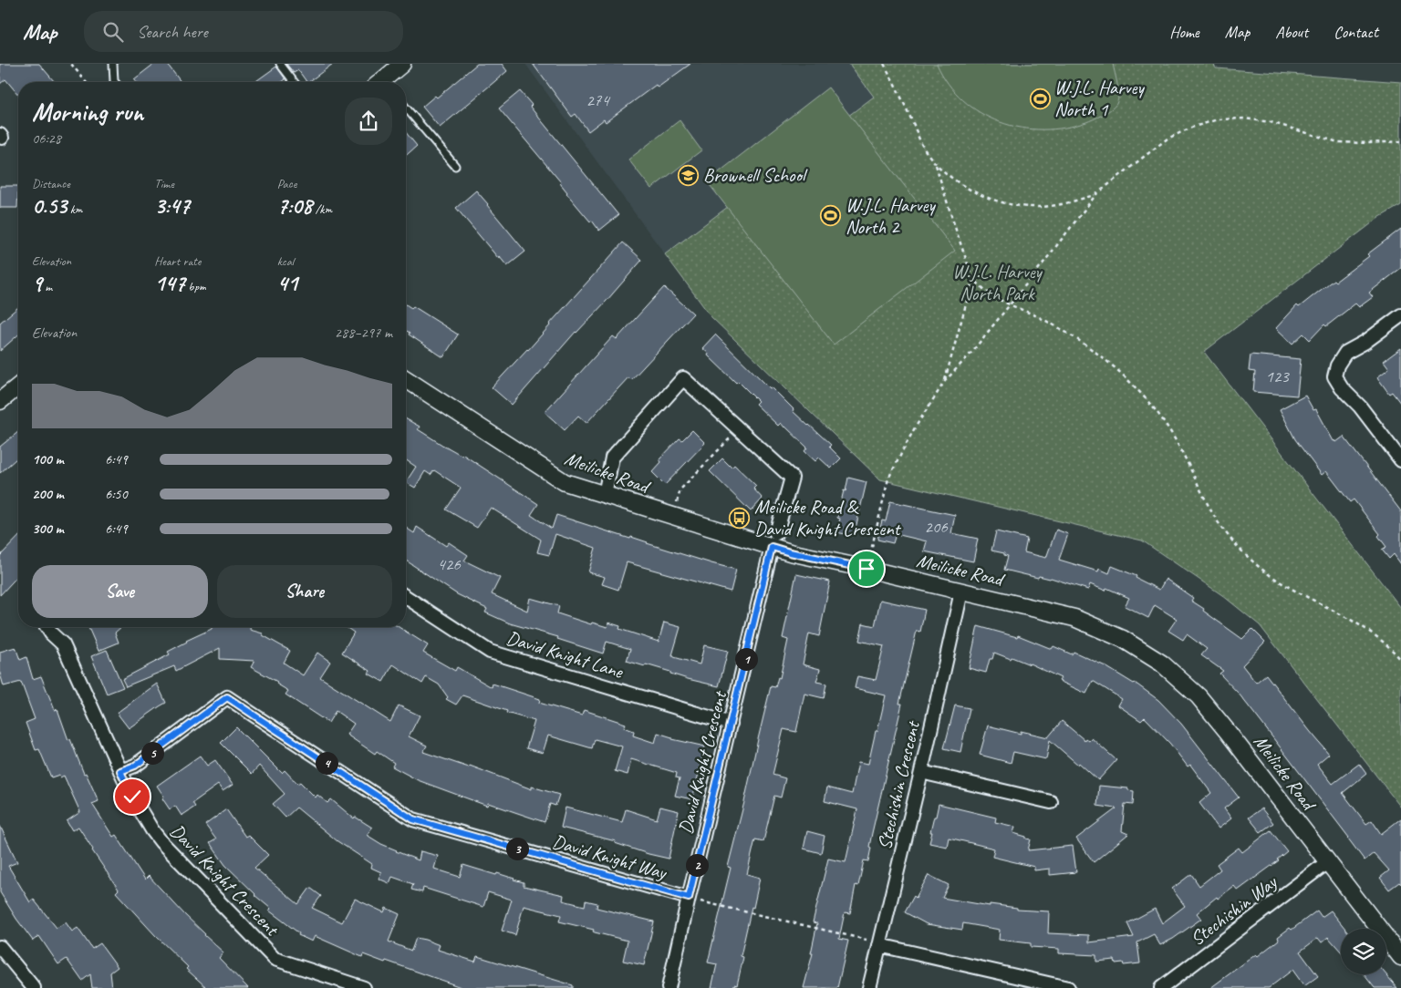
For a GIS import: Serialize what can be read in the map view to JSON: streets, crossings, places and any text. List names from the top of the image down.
{
  "streets": {
    "street": [
      "Meilicke Road",
      "David Knight Lane",
      "David Knight Crescent",
      "Stechishin Crescent",
      "David Knight Way",
      "Stechishin Way"
    ]
  },
  "crossings": [
    ["Meilicke Road", "David Knight Crescent"],
    ["Meilicke Road", "Stechishin Crescent"],
    ["Meilicke Road", "Stechishin Way"],
    ["David Knight Lane", "David Knight Crescent"],
    ["David Knight Crescent", "David Knight Way"]
  ],
  "parks": ["W.J.L. Harvey North Park"],
  "places": {
    "sports": ["W.J.L. Harvey North 1", "W.J.L. Harvey North 2"],
    "school or university": ["Brownell School"],
    "bus stop": ["Meilicke Road & David Knight Crescent"]
  },
  "house_numbers": [
    "274",
    "123",
    "206",
    "426"
  ],
  "page": {
    "header": "Map",
    "search": "Search here",
    "nav": [
      "Home",
      "Map",
      "About",
      "Contact"
    ],
    "heading": ["Morning run", "06:28"],
    "stats": [
      ["Distance", "0.53 km"],
      ["Time", "3:47"],
      ["Pace", "7:08 /km"],
      ["Elevation", "9 m"],
      ["Heart rate", "147 bpm"],
      ["kcal", "41"]
    ],
    "chart": ["Elevation", "288–297 m"],
    "list": [
      {
        "name": "100 m",
        "note": "6:49"
      },
      {
        "name": "200 m",
        "note": "6:50"
      },
      {
        "name": "300 m",
        "note": "6:49"
      }
    ],
    "buttons": ["Save", "Share"],
    "pins": [
      "1",
      "5",
      "4",
      "3",
      "2"
    ]
  }
}
